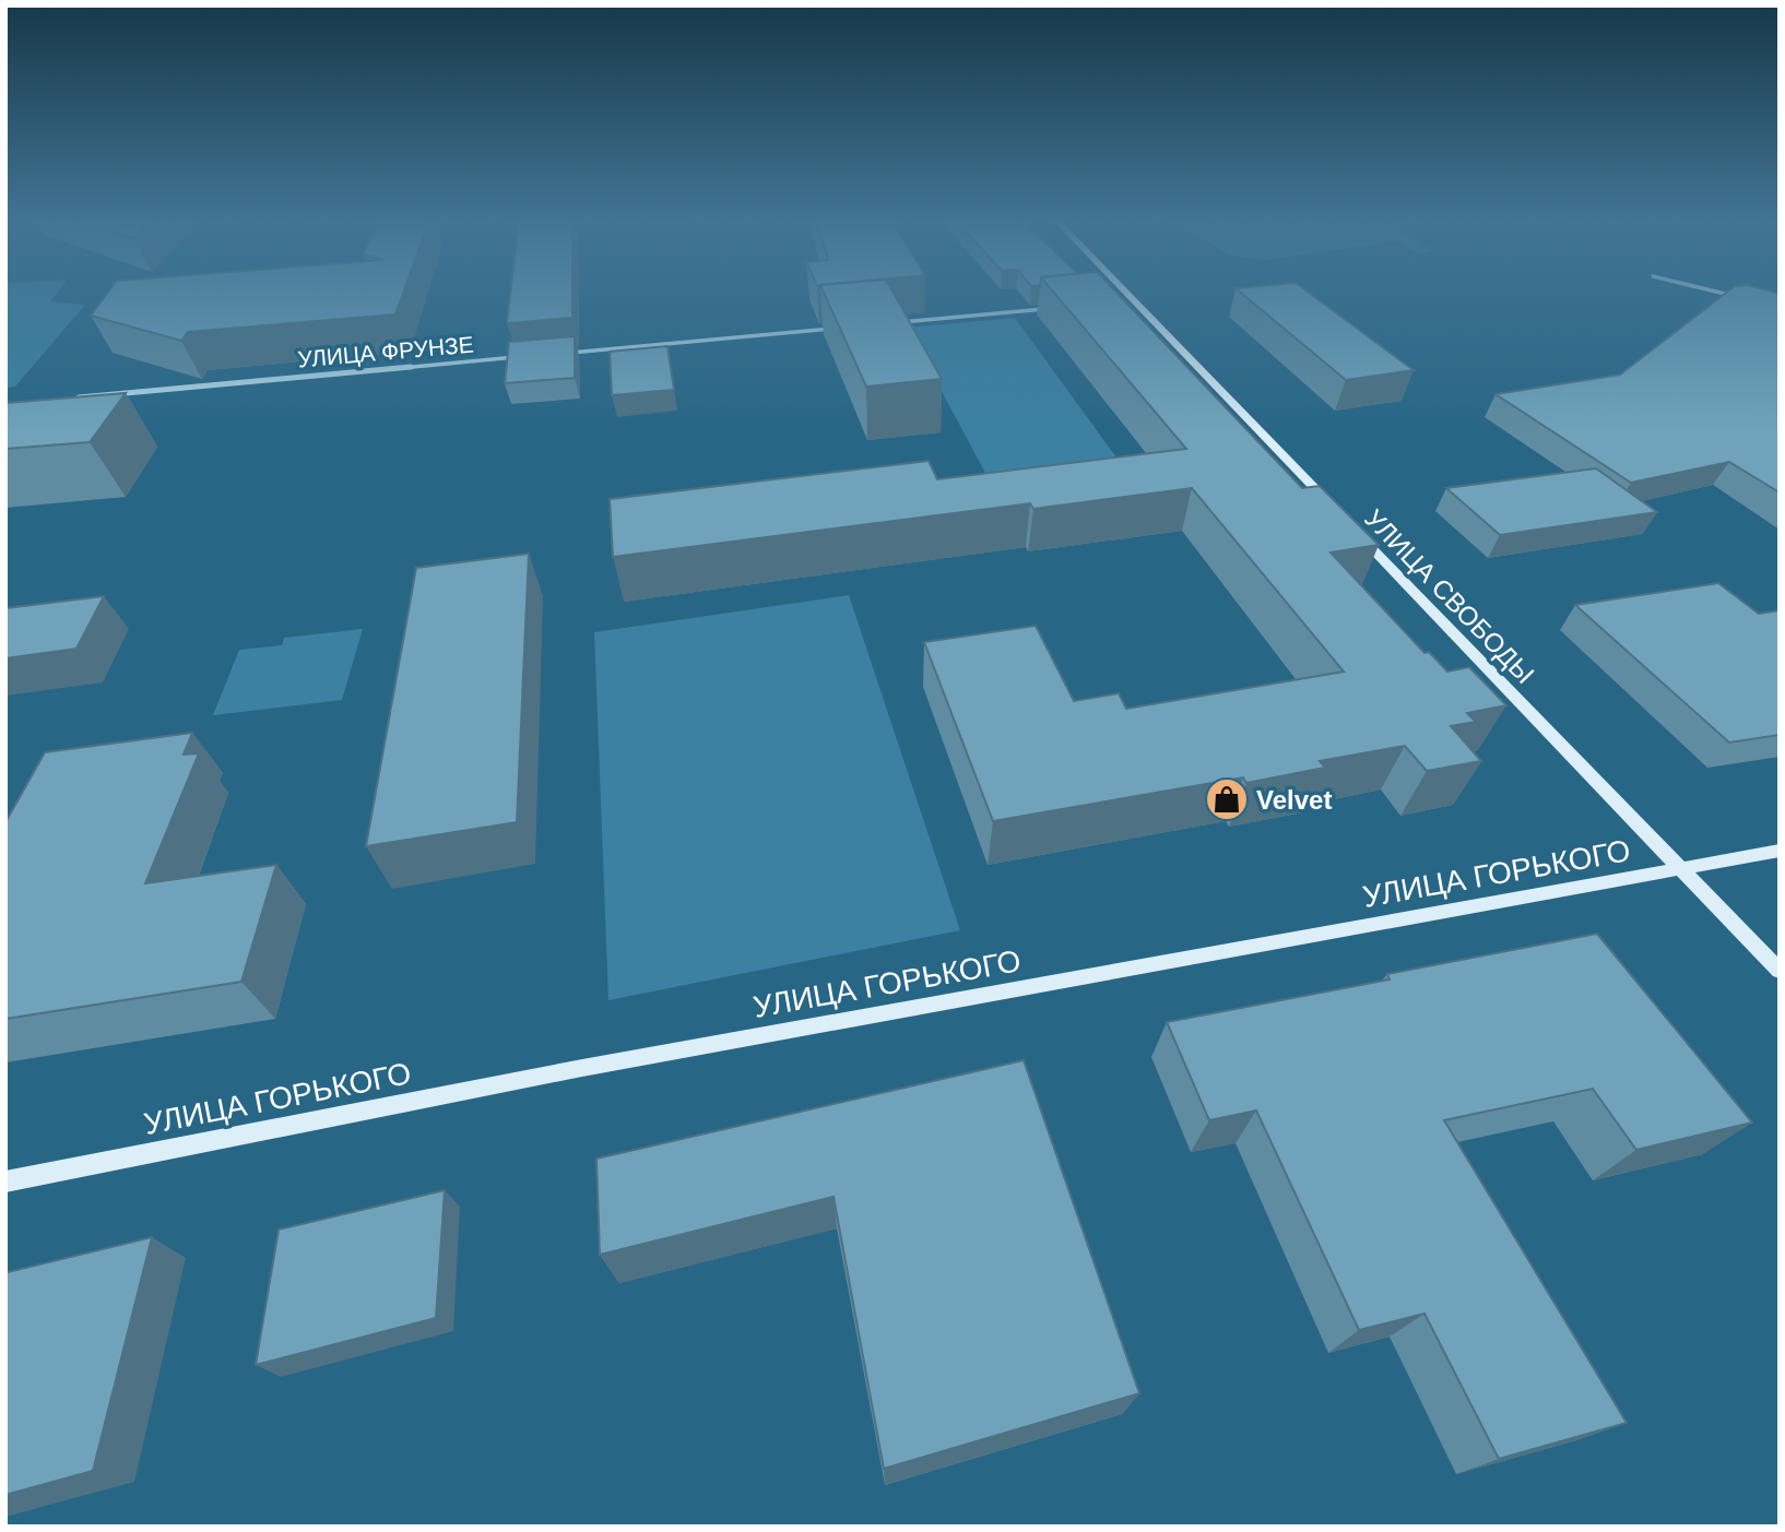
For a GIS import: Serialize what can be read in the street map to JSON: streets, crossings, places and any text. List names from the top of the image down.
{
  "streets": {
    "street": ["УЛИЦА ФРУНЗЕ", "УЛИЦА СВОБОДЫ", "УЛИЦА ГОРЬКОГО"]
  },
  "crossings": [
    ["УЛИЦА СВОБОДЫ", "УЛИЦА ГОРЬКОГО"]
  ],
  "places": {
    "shop": ["Velvet"]
  }
}
